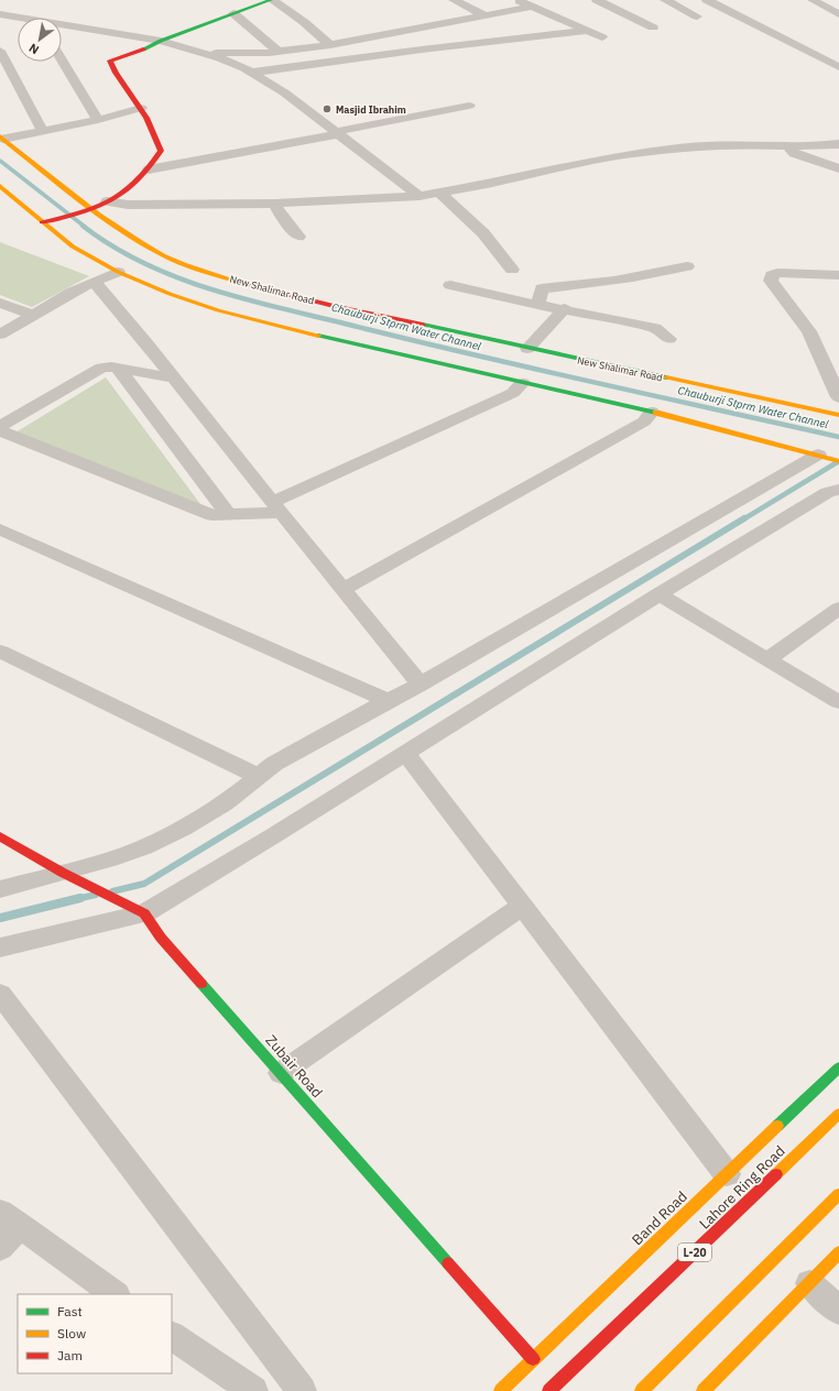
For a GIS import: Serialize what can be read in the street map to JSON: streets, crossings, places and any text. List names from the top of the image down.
{
  "streets": {
    "main road": [
      "New Shalimar Road",
      "Zubair Road",
      "Lahore Ring Road",
      "Band Road",
      "L-20"
    ]
  },
  "crossings": [
    ["Zubair Road", "Band Road"]
  ],
  "water": ["Chauburji Stprm Water Channel"],
  "places": ["Masjid Ibrahim"],
  "legend": ["Fast", "Slow", "Jam"],
  "north": "bottom left"
}
